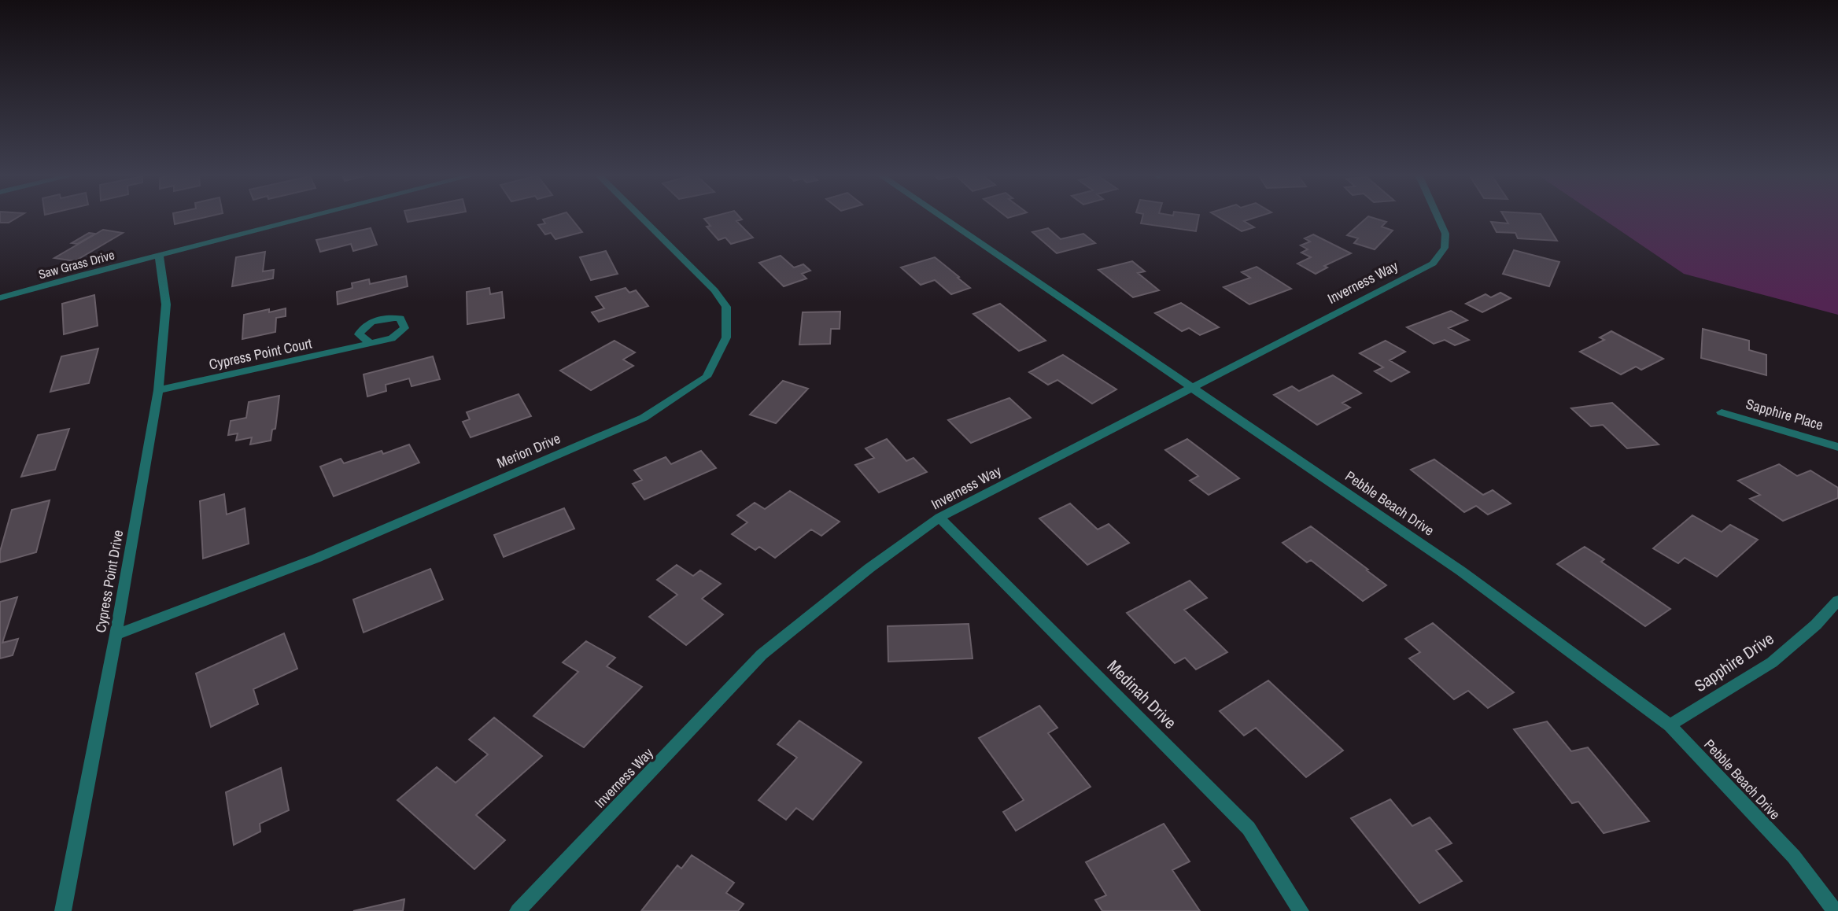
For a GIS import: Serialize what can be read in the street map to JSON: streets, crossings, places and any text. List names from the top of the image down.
{
  "streets": {
    "street": [
      "Saw Grass Drive",
      "Inverness Way",
      "Cypress Point Court",
      "Sapphire Place",
      "Merion Drive",
      "Pebble Beach Drive",
      "Cypress Point Drive",
      "Sapphire Drive",
      "Medinah Drive"
    ]
  },
  "crossings": [
    ["Saw Grass Drive", "Cypress Point Drive"],
    ["Inverness Way", "Pebble Beach Drive"],
    ["Inverness Way", "Medinah Drive"],
    ["Cypress Point Court", "Cypress Point Drive"],
    ["Merion Drive", "Cypress Point Drive"],
    ["Pebble Beach Drive", "Sapphire Drive"]
  ]
}
